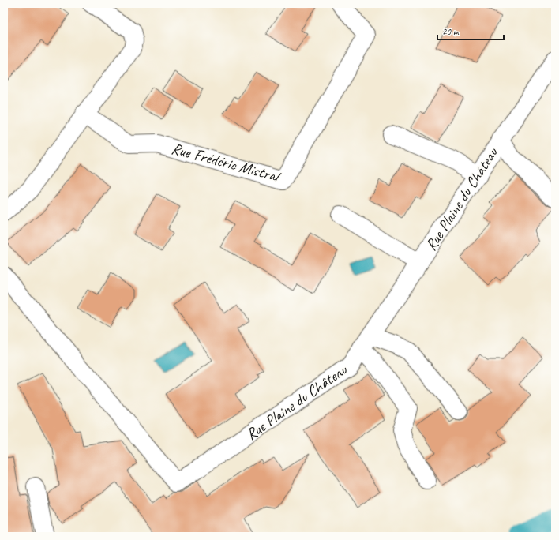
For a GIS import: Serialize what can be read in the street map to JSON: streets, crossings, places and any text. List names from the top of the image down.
{
  "streets": {
    "street": ["Rue Frédéric Mistral", "Rue Plaine du Château"]
  },
  "scale_bar": "20 m"
}
